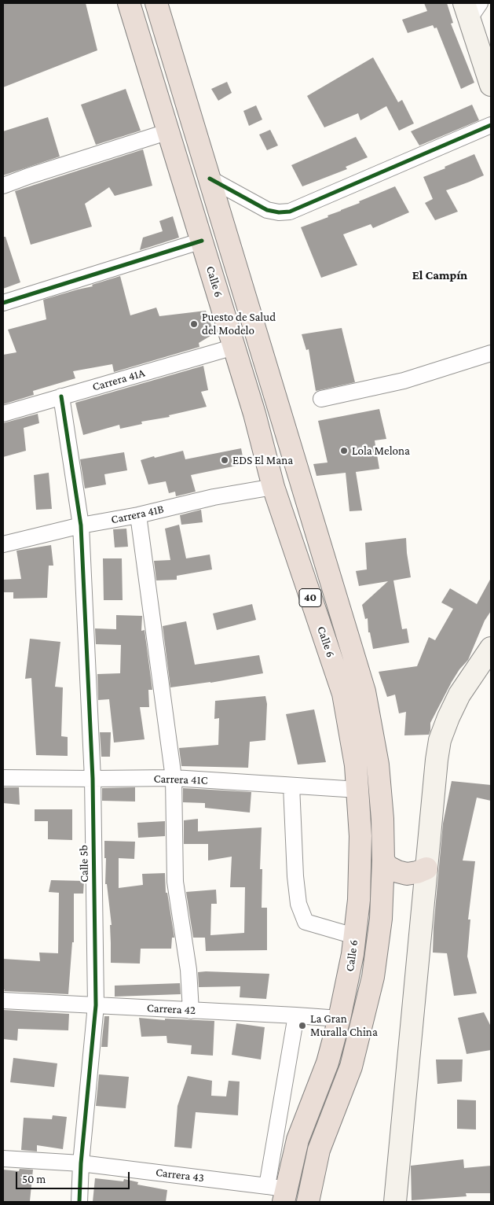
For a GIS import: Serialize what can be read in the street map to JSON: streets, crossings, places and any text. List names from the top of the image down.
{
  "streets": {
    "highway": ["Calle 6", "40"],
    "street": [
      "Carrera 41A",
      "Carrera 41B",
      "Carrera 41C",
      "Calle 5b",
      "Carrera 42",
      "Carrera 43"
    ]
  },
  "crossings": [
    ["Calle 6", "Carrera 41A"],
    ["Calle 6", "Carrera 41B"],
    ["Calle 6", "Carrera 41C"],
    ["Calle 6", "Carrera 42"],
    ["Calle 6", "Carrera 43"],
    ["Carrera 41A", "Calle 5b"],
    ["Carrera 41B", "Calle 5b"],
    ["Carrera 41C", "Calle 5b"],
    ["Calle 5b", "Carrera 42"],
    ["Calle 5b", "Carrera 43"]
  ],
  "districts": ["El Campín"],
  "places": [
    "Puesto de Salud del Modelo",
    "Lola Melona",
    "EDS El Mana",
    "La Gran Muralla China"
  ],
  "scale_bar": "50 m"
}
